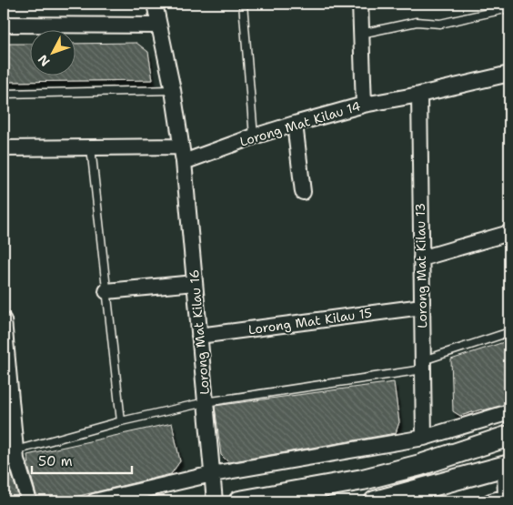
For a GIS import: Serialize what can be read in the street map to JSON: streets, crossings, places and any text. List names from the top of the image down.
{
  "streets": {
    "street": [
      "Lorong Mat Kilau 14",
      "Lorong Mat Kilau 13",
      "Lorong Mat Kilau 15",
      "Lorong Mat Kilau 16"
    ]
  },
  "crossings": [
    ["Lorong Mat Kilau 14", "Lorong Mat Kilau 13"],
    ["Lorong Mat Kilau 14", "Lorong Mat Kilau 16"],
    ["Lorong Mat Kilau 13", "Lorong Mat Kilau 15"],
    ["Lorong Mat Kilau 15", "Lorong Mat Kilau 16"]
  ],
  "scale_bar": "50 m",
  "north": "bottom left"
}
